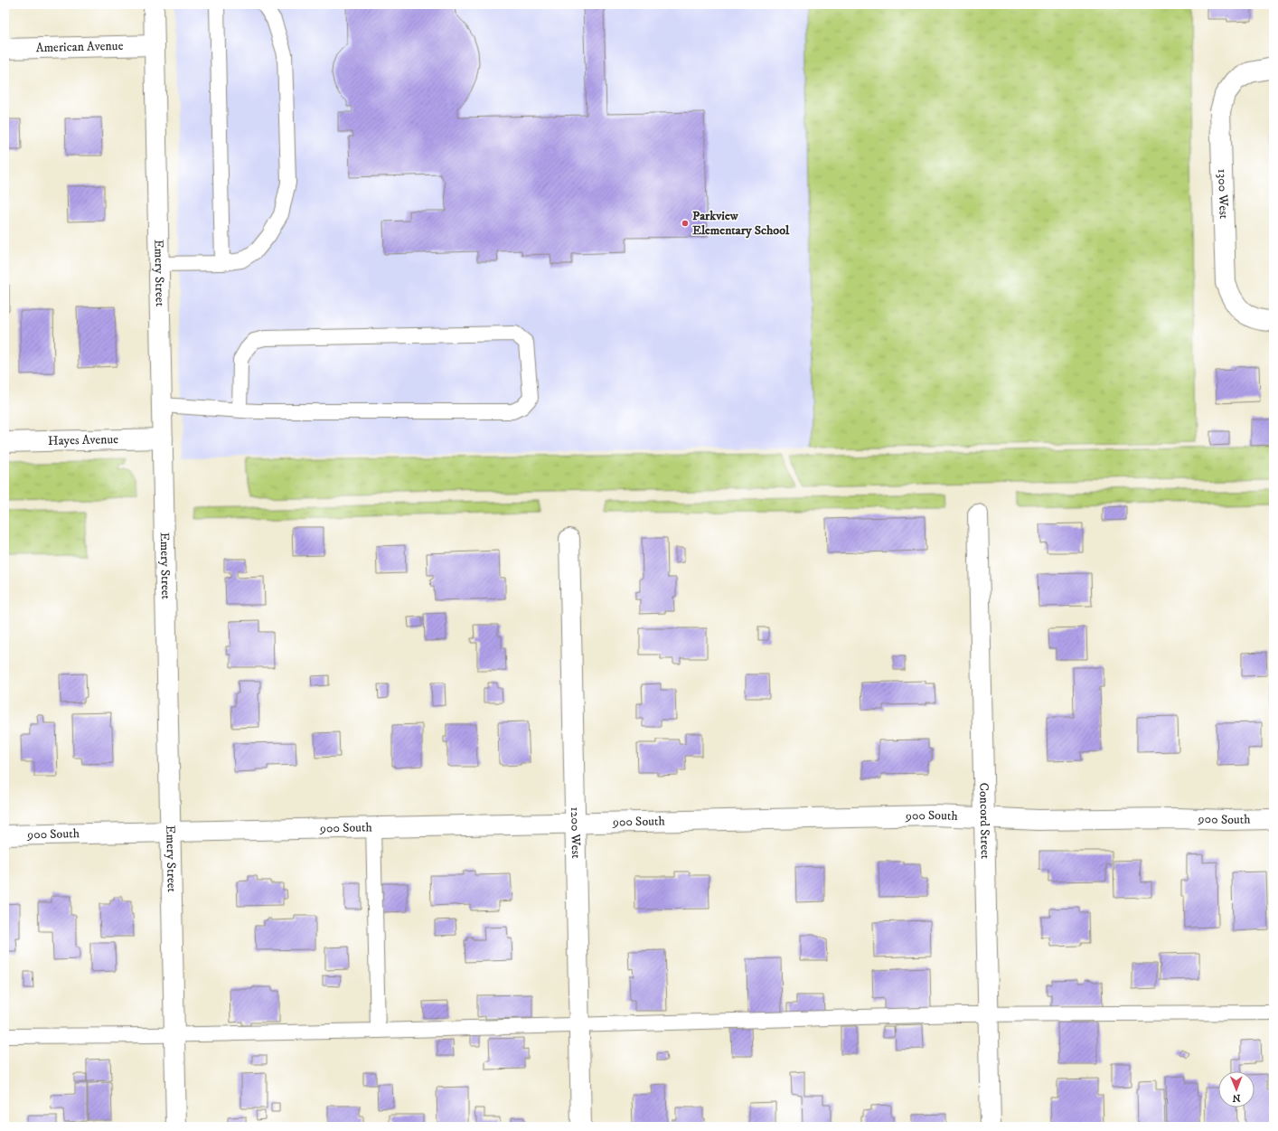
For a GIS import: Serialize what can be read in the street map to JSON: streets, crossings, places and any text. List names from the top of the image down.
{
  "streets": {
    "street": [
      "American Avenue",
      "1300 West",
      "Emery Street",
      "Hayes Avenue",
      "900 South",
      "Concord Street",
      "1200 West"
    ]
  },
  "crossings": [
    ["American Avenue", "Emery Street"],
    ["Emery Street", "Hayes Avenue"],
    ["Emery Street", "900 South"],
    ["900 South", "Concord Street"],
    ["900 South", "1200 West"]
  ],
  "places": ["Parkview Elementary School"],
  "north": "bottom"
}
